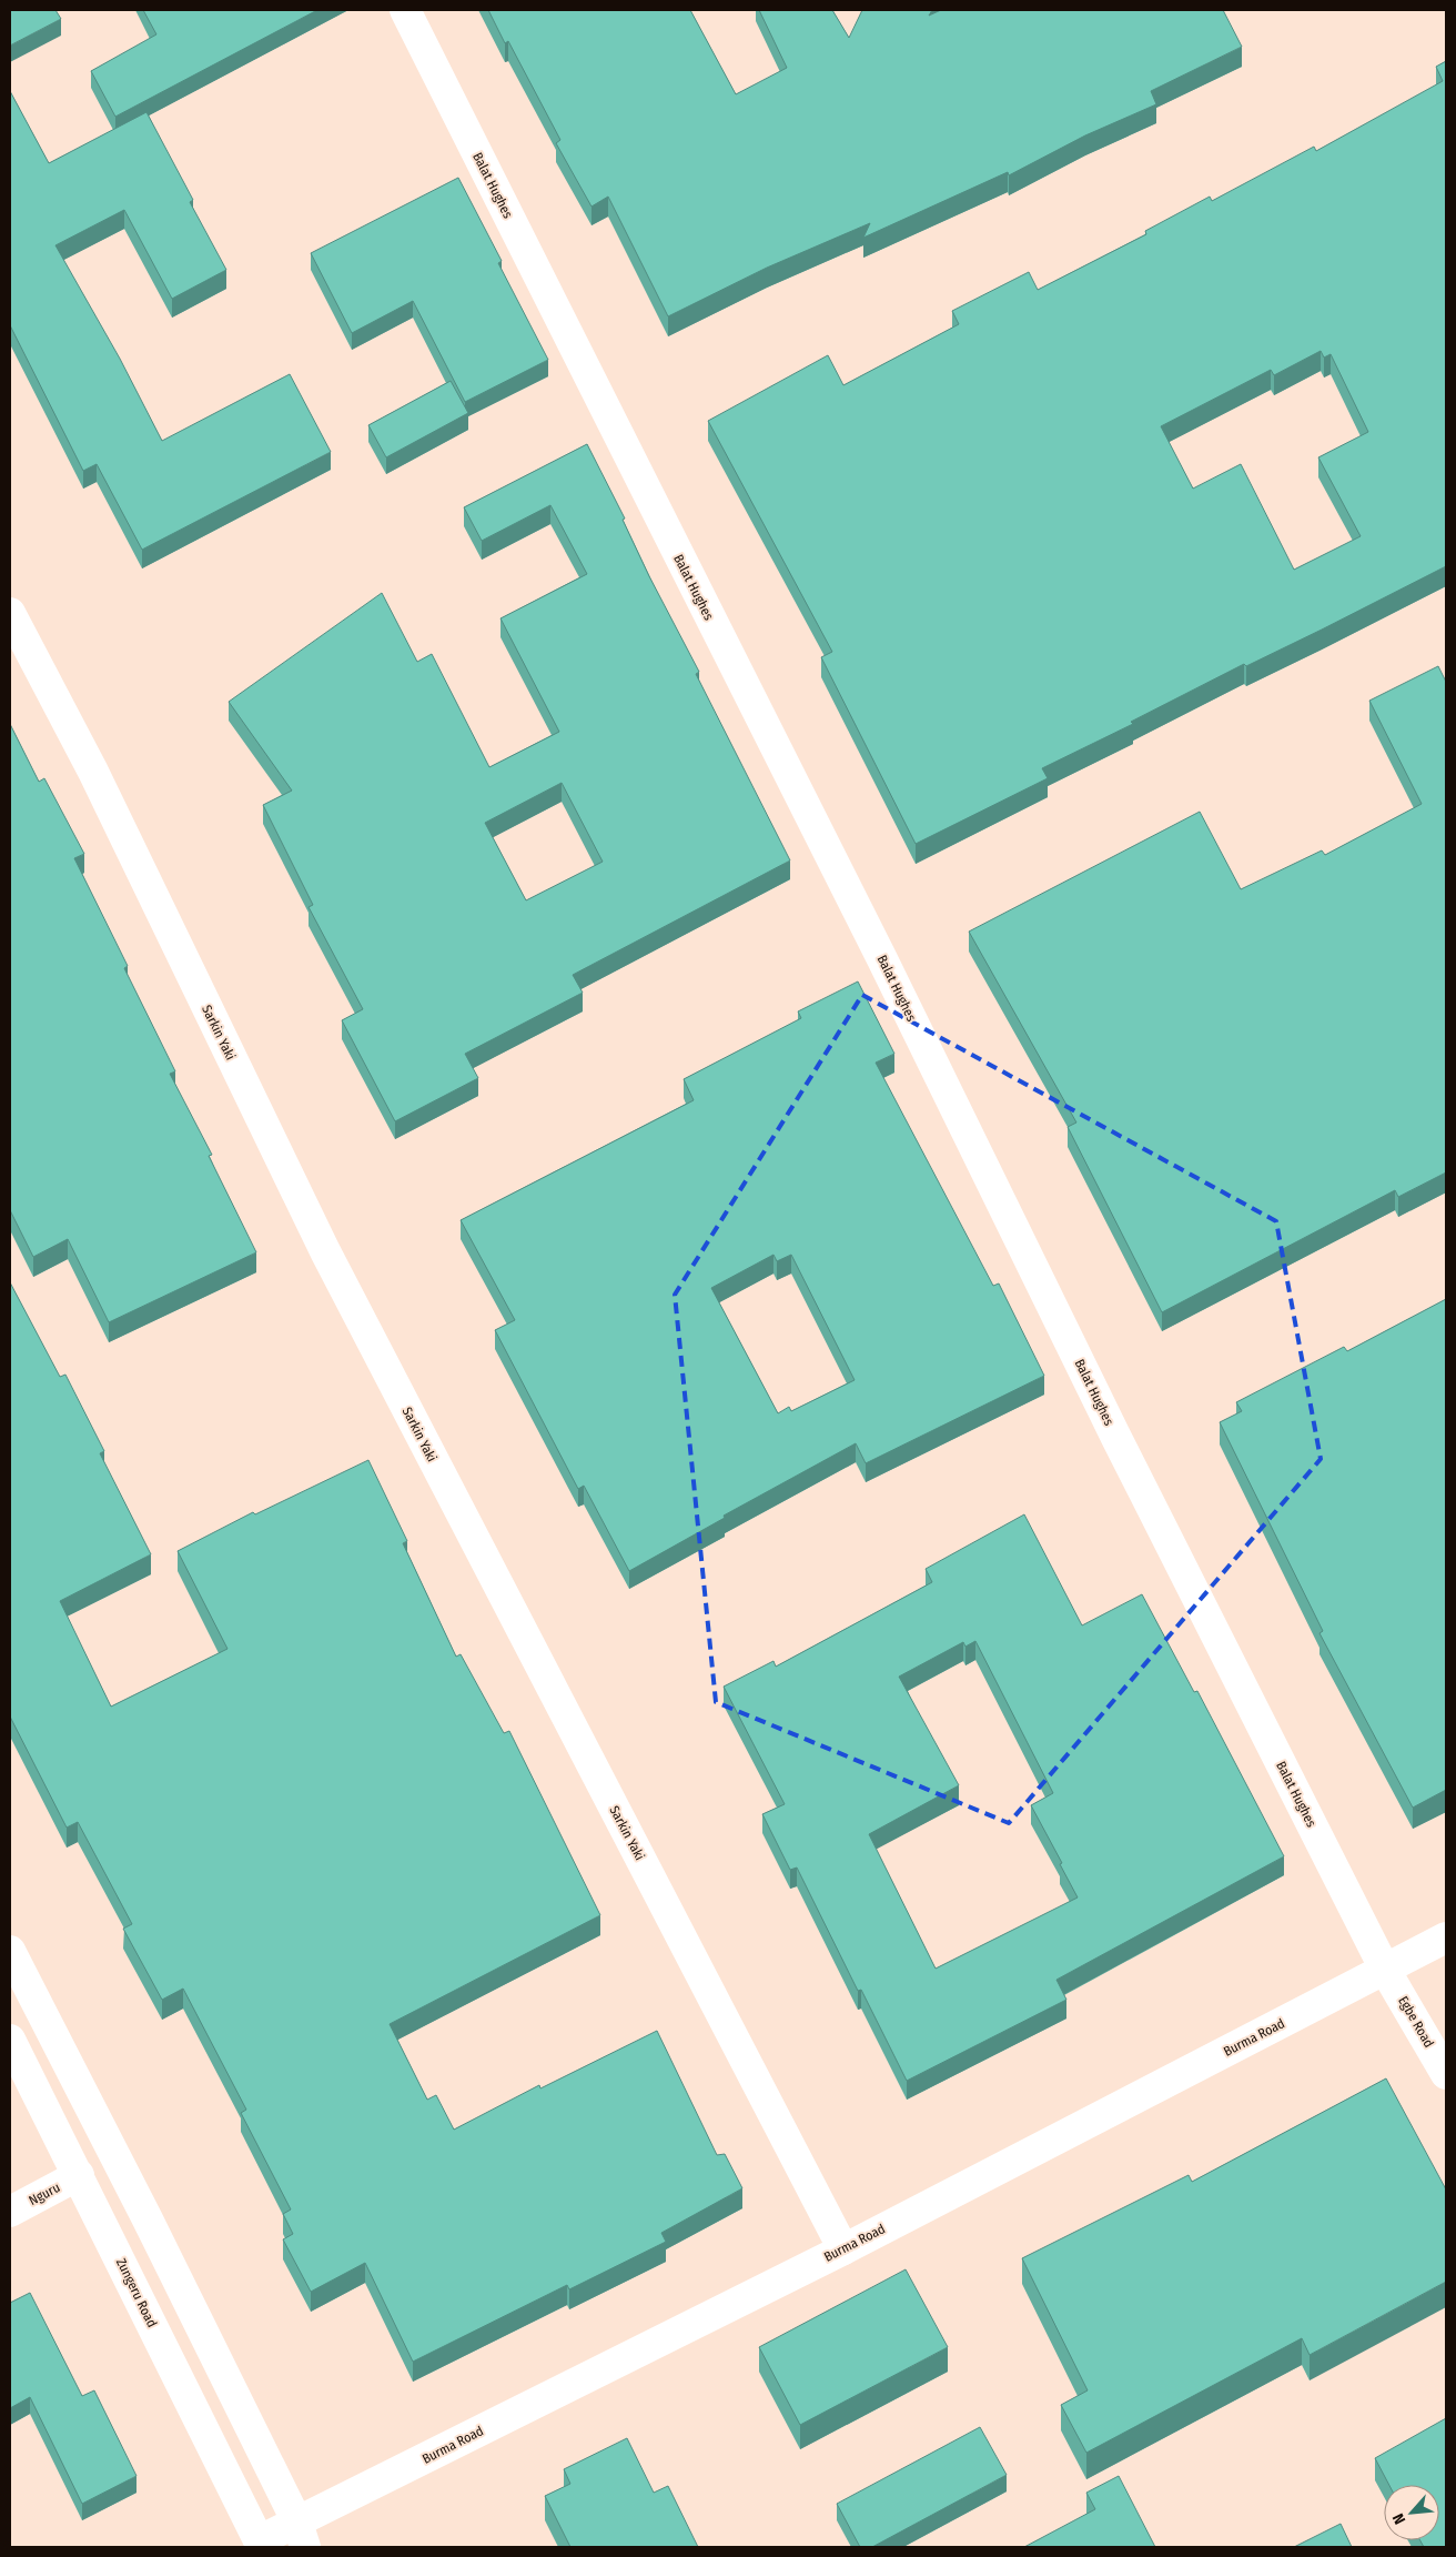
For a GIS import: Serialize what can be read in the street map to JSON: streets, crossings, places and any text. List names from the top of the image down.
{
  "streets": {
    "street": [
      "Balat Hughes",
      "Sarkin Yaki",
      "Egbe Road",
      "Burma Road",
      "Nguru",
      "Zungeru Road"
    ]
  },
  "crossings": [
    ["Balat Hughes", "Egbe Road"],
    ["Balat Hughes", "Burma Road"],
    ["Sarkin Yaki", "Burma Road"],
    ["Egbe Road", "Burma Road"],
    ["Burma Road", "Zungeru Road"],
    ["Nguru", "Zungeru Road"]
  ],
  "north": "bottom left"
}
